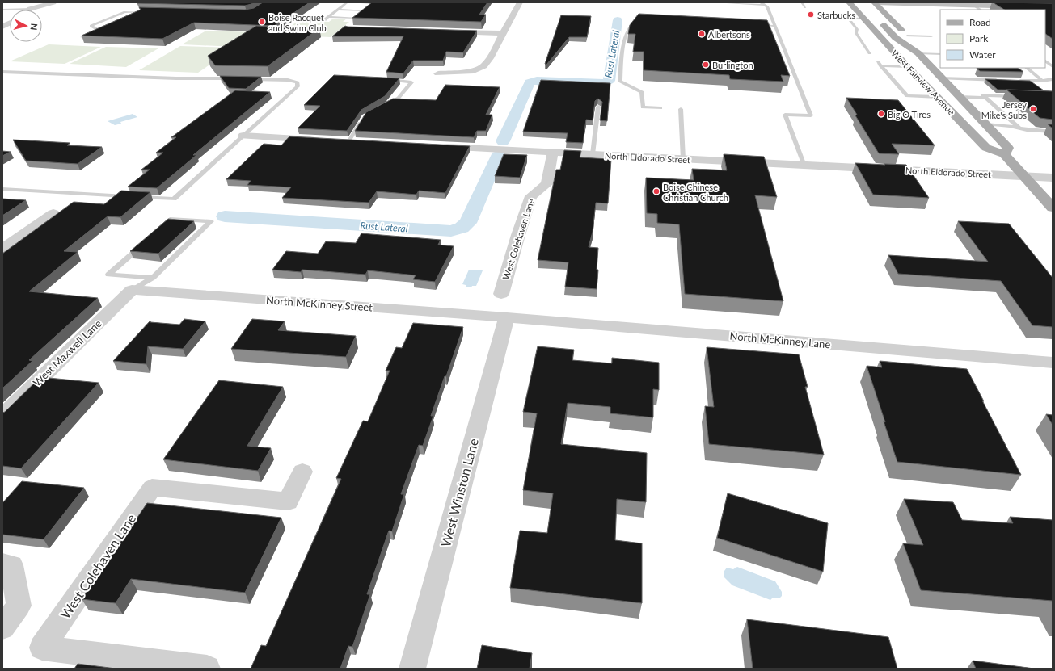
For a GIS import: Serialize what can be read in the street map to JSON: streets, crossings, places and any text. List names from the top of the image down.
{
  "streets": {
    "main road": ["West Fairview Avenue"],
    "street": [
      "North Eldorado Street",
      "West Colehaven Lane",
      "North McKinney Street",
      "North McKinney Lane",
      "West Maxwell Lane",
      "West Winston Lane"
    ]
  },
  "crossings": [
    ["West Fairview Avenue", "North Eldorado Street"],
    ["North Eldorado Street", "West Colehaven Lane"],
    ["North McKinney Street", "North McKinney Lane"],
    ["North McKinney Street", "West Maxwell Lane"],
    ["North McKinney Street", "West Winston Lane"],
    ["North McKinney Lane", "West Winston Lane"]
  ],
  "water": ["Rust Lateral"],
  "places": [
    "Starbucks",
    "Boise Racquet and Swim Club",
    "Albertsons",
    "Burlington",
    "Jersey Mike's Subs",
    "Big O Tires",
    "Boise Chinese Christian Church"
  ],
  "legend": ["Road", "Park", "Water"],
  "north": "right"
}
